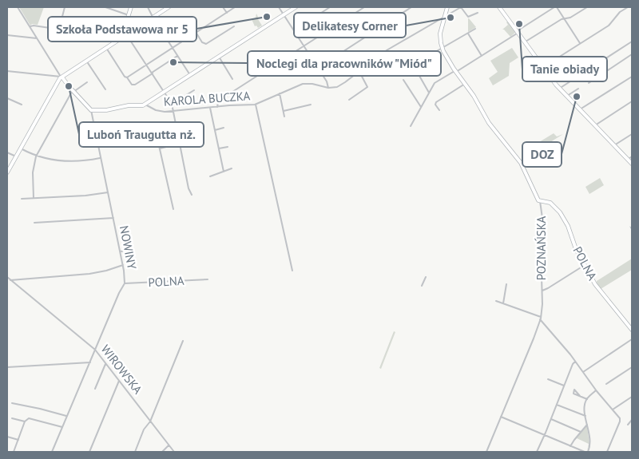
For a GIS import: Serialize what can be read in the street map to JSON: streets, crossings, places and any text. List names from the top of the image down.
{
  "streets": {
    "street": [
      "KAROLA BUCZKA",
      "NOWINY",
      "POZNAŃSKA",
      "POLNA",
      "WIROWSKA"
    ]
  },
  "crossings": [
    ["NOWINY", "POLNA"],
    ["NOWINY", "WIROWSKA"],
    ["POZNAŃSKA", "POLNA"]
  ],
  "places": [
    "Szkoła Podstawowa nr 5",
    "Delikatesy Corner",
    "Tanie obiady",
    "Noclegi dla pracowników \"Miód\"",
    "Luboń Traugutta nż.",
    "DOZ"
  ]
}
